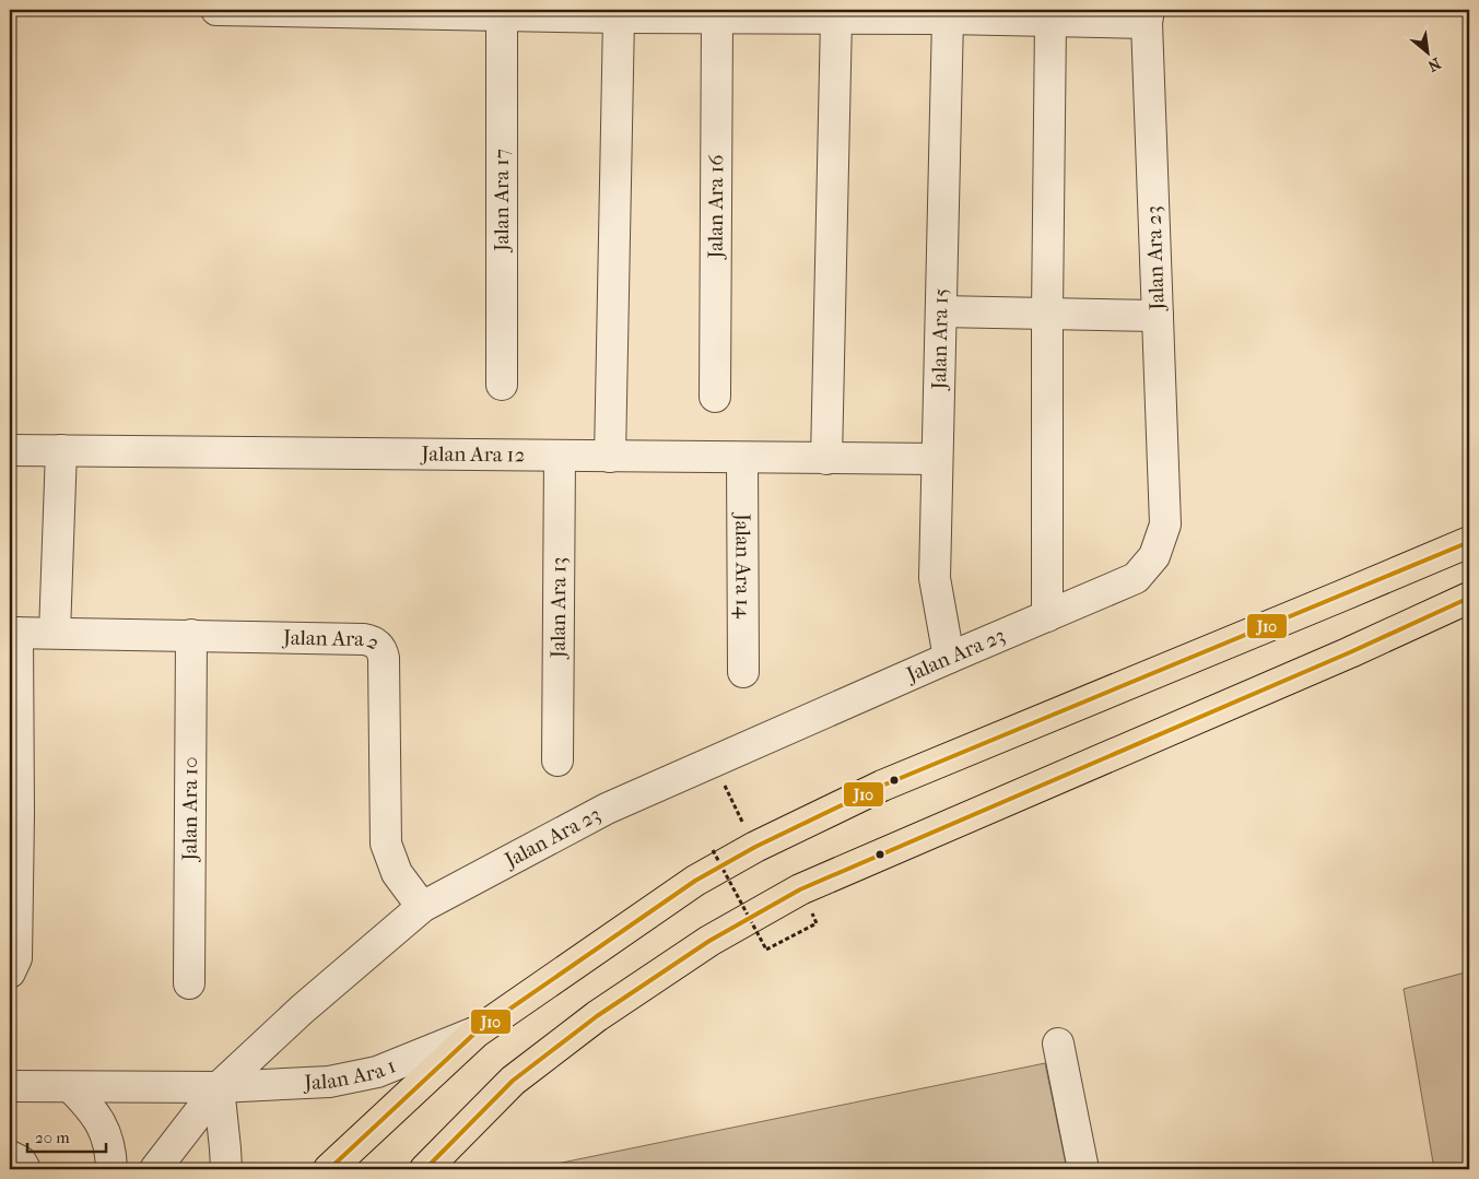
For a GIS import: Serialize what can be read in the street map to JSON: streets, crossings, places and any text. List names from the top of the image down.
{
  "streets": {
    "street": [
      "Jalan Ara 17",
      "Jalan Ara 16",
      "Jalan Ara 23",
      "Jalan Ara 15",
      "Jalan Ara 12",
      "Jalan Ara 14",
      "Jalan Ara 13",
      "Jalan Ara 2",
      "Jalan Ara 10",
      "Jalan Ara 1"
    ]
  },
  "crossings": [
    ["Jalan Ara 23", "Jalan Ara 15"],
    ["Jalan Ara 23", "Jalan Ara 2"],
    ["Jalan Ara 23", "Jalan Ara 1"],
    ["Jalan Ara 15", "Jalan Ara 12"],
    ["Jalan Ara 12", "Jalan Ara 14"],
    ["Jalan Ara 12", "Jalan Ara 13"],
    ["Jalan Ara 2", "Jalan Ara 10"]
  ],
  "lines": ["transit line J10"],
  "scale_bar": "20 m",
  "north": "bottom right"
}
